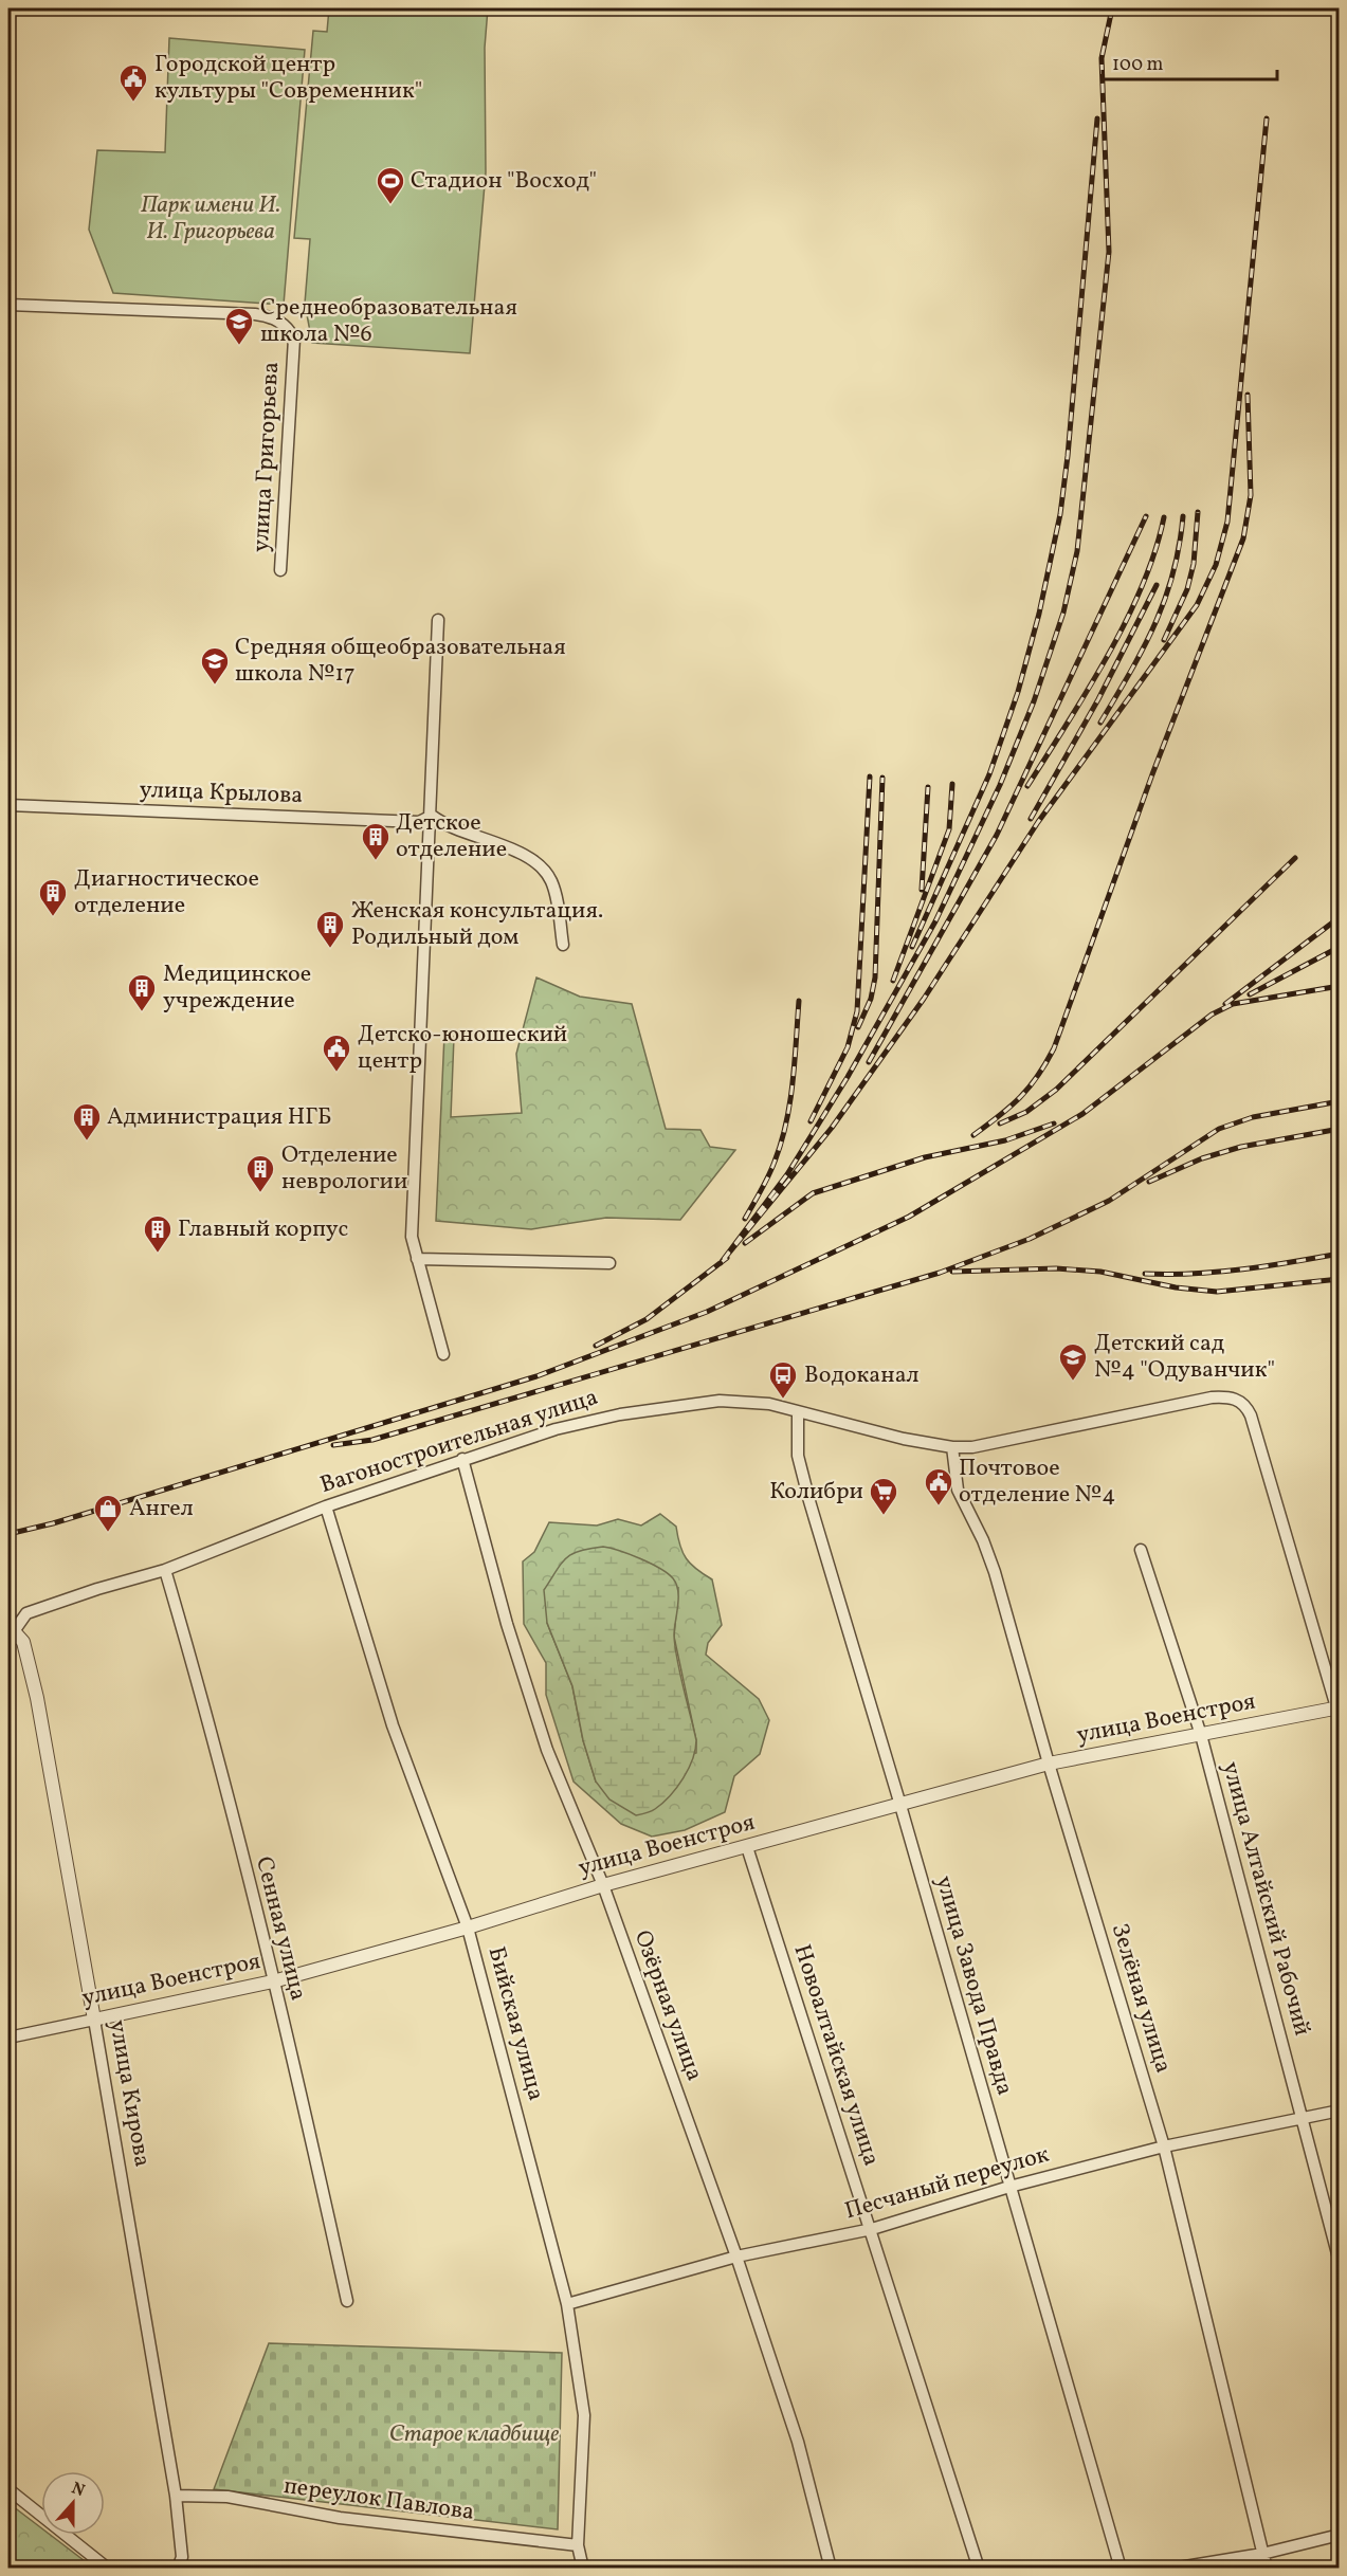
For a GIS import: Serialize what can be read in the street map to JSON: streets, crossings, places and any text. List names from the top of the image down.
{
  "streets": {
    "street": [
      "улица Григорьева",
      "улица Крылова",
      "Вагоностроительная улица",
      "улица Военстроя",
      "улица Алтайский Рабочий",
      "Сенная улица",
      "улица Завода Правда",
      "Зелёная улица",
      "Озёрная улица",
      "Бийская улица",
      "Новоалтайская улица",
      "улица Кирова",
      "Песчаный переулок",
      "переулок Павлова"
    ]
  },
  "crossings": [
    ["Вагоностроительная улица", "улица Военстроя"],
    ["Вагоностроительная улица", "Сенная улица"],
    ["Вагоностроительная улица", "улица Завода Правда"],
    ["Вагоностроительная улица", "Зелёная улица"],
    ["Вагоностроительная улица", "Озёрная улица"],
    ["Вагоностроительная улица", "Бийская улица"],
    ["Вагоностроительная улица", "улица Кирова"],
    ["улица Военстроя", "улица Алтайский Рабочий"],
    ["улица Военстроя", "Сенная улица"],
    ["улица Военстроя", "улица Завода Правда"],
    ["улица Военстроя", "Зелёная улица"],
    ["улица Военстроя", "Озёрная улица"],
    ["улица Военстроя", "Бийская улица"],
    ["улица Военстроя", "Новоалтайская улица"],
    ["улица Военстроя", "улица Кирова"],
    ["улица Алтайский Рабочий", "Песчаный переулок"],
    ["улица Завода Правда", "Песчаный переулок"],
    ["Зелёная улица", "Песчаный переулок"],
    ["Озёрная улица", "Песчаный переулок"],
    ["Бийская улица", "Песчаный переулок"],
    ["Бийская улица", "переулок Павлова"],
    ["Новоалтайская улица", "Песчаный переулок"],
    ["улица Кирова", "переулок Павлова"]
  ],
  "parks": ["Парк имени И. И. Григорьева", "Старое кладбище"],
  "places": {
    "public building": ["Городской центр культуры \"Современник\"", "Детско-юношеский центр", "Почтовое отделение №4"],
    "sports": ["Стадион \"Восход\""],
    "school or university": ["Среднеобразовательная школа №6", "Средняя общеобразовательная школа №17", "Детский сад №4 \"Одуванчик\""],
    "building": [
      "Детское отделение",
      "Диагностическое отделение",
      "Женская консультация. Родильный дом",
      "Медицинское учреждение",
      "Администрация НГБ",
      "Отделение неврологии",
      "Главный корпус"
    ],
    "bus stop": ["Водоканал"],
    "supermarket": ["Колибри"],
    "shop": ["Ангел"]
  },
  "scale_bar": "100 m",
  "north": "top"
}
